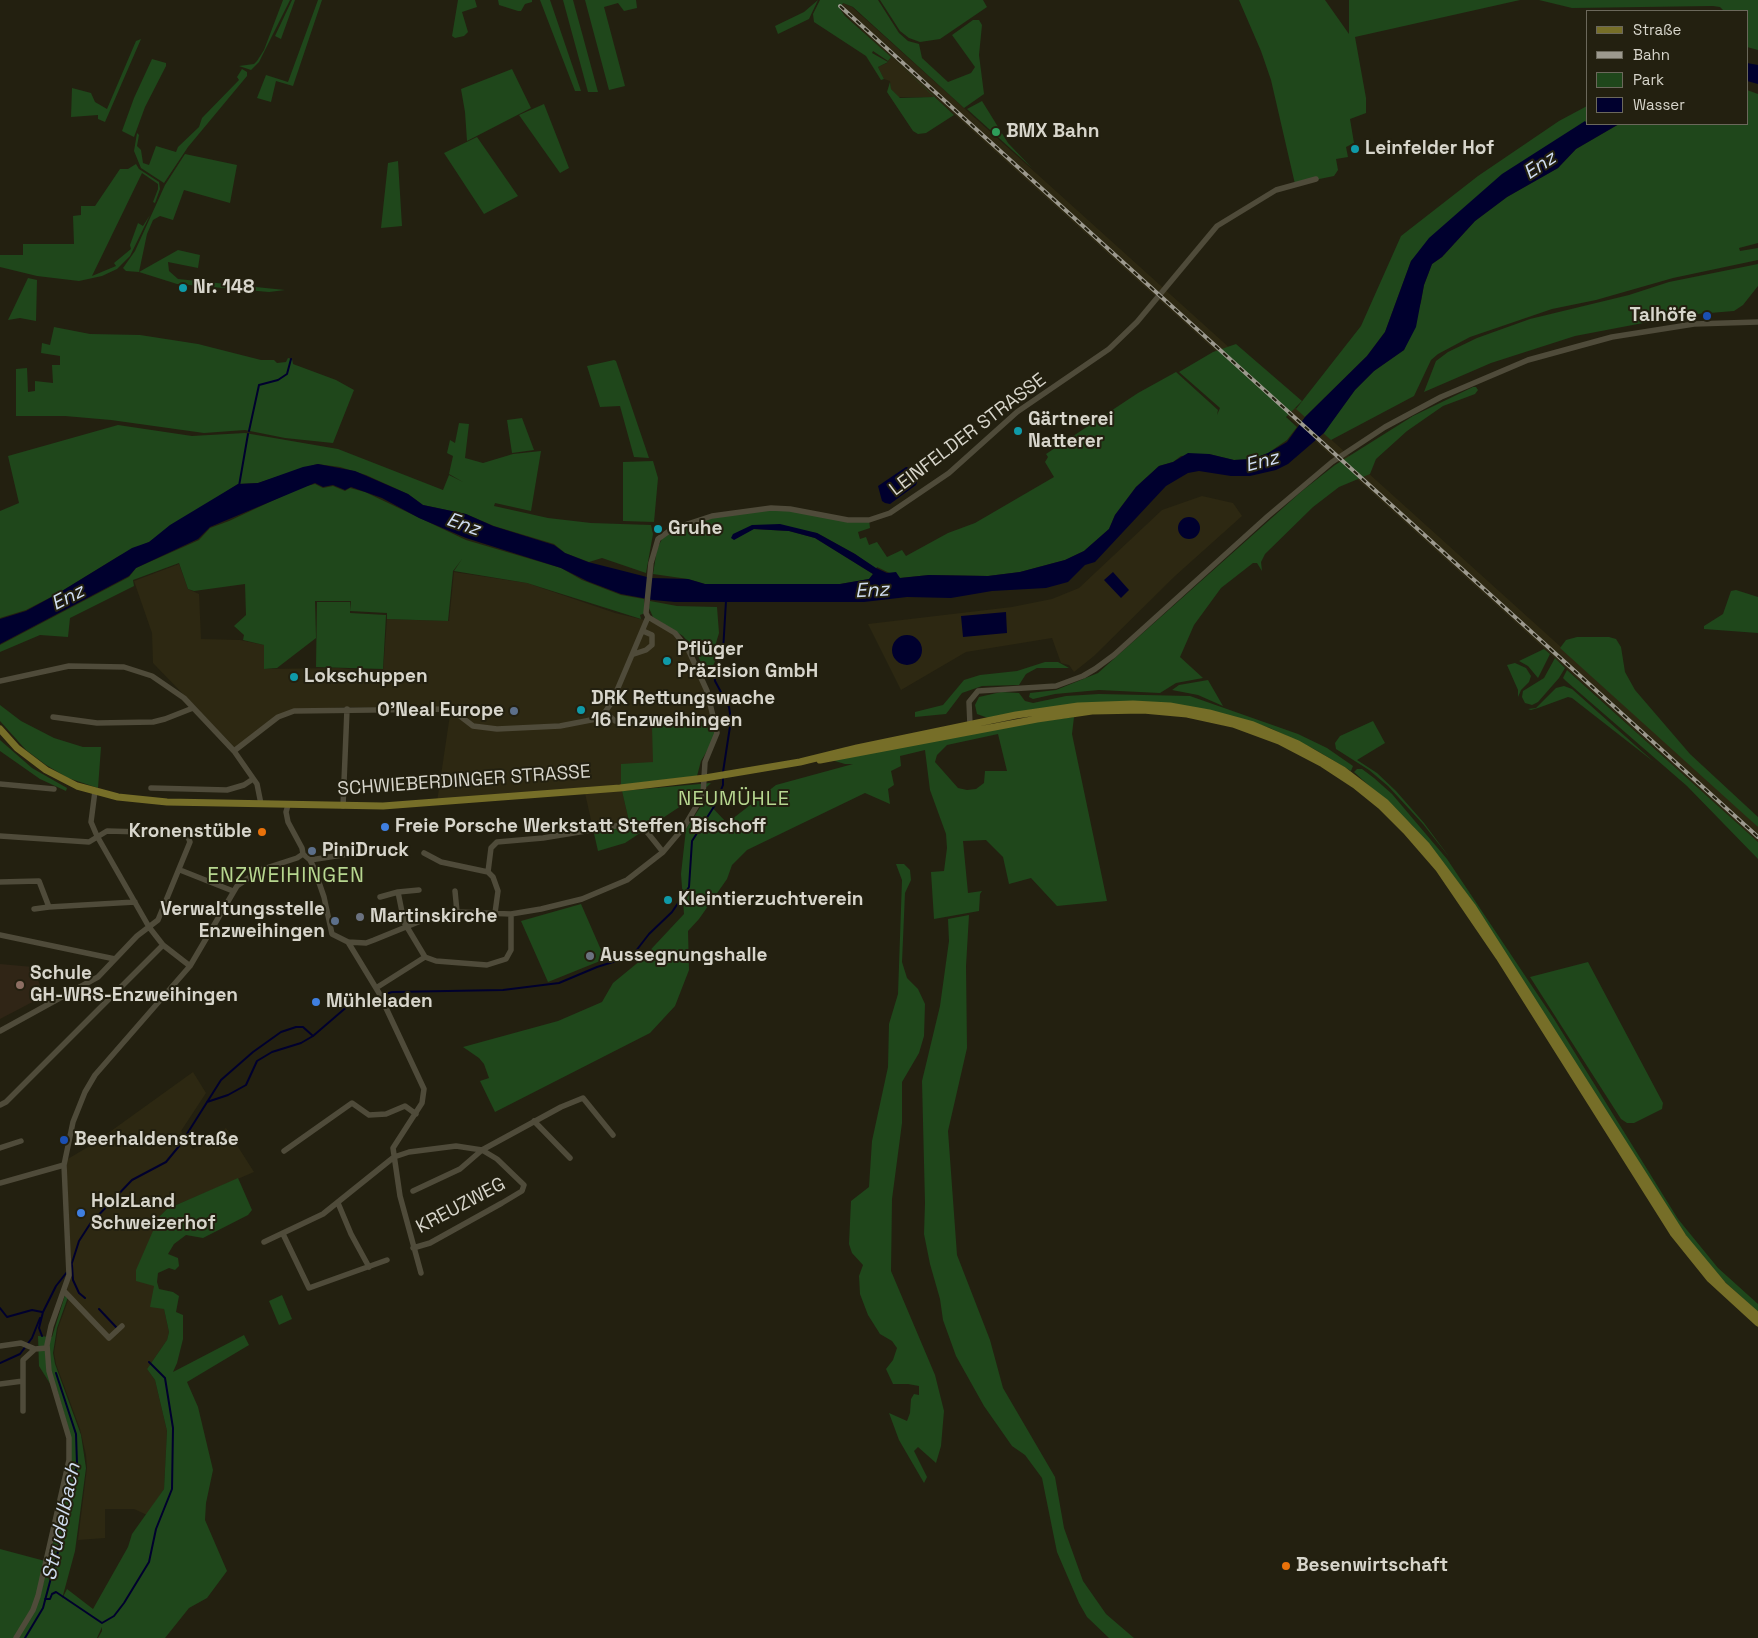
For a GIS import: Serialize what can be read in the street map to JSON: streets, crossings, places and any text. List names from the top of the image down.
{
  "streets": {
    "main road": ["SCHWIEBERDINGER STRASSE"],
    "street": ["LEINFELDER STRASSE", "KREUZWEG"]
  },
  "districts": ["NEUMÜHLE", "ENZWEIHINGEN"],
  "water": ["Enz", "Strudelbach"],
  "places": [
    "BMX Bahn",
    "Leinfelder Hof",
    "Nr. 148",
    "Talhöfe",
    "Gärtnerei Natterer",
    "Gruhe",
    "Pflüger Präzision GmbH",
    "Lokschuppen",
    "DRK Rettungswache 16 Enzweihingen",
    "O'Neal Europe",
    "Freie Porsche Werkstatt Steffen Bischoff",
    "Kronenstüble",
    "PiniDruck",
    "Kleintierzuchtverein",
    "Martinskirche",
    "Verwaltungsstelle Enzweihingen",
    "Aussegnungshalle",
    "Schule GH-WRS-Enzweihingen",
    "Mühleladen",
    "Beerhaldenstraße",
    "HolzLand Schweizerhof",
    "Besenwirtschaft"
  ],
  "legend": [
    "Straße",
    "Bahn",
    "Park",
    "Wasser"
  ]
}
